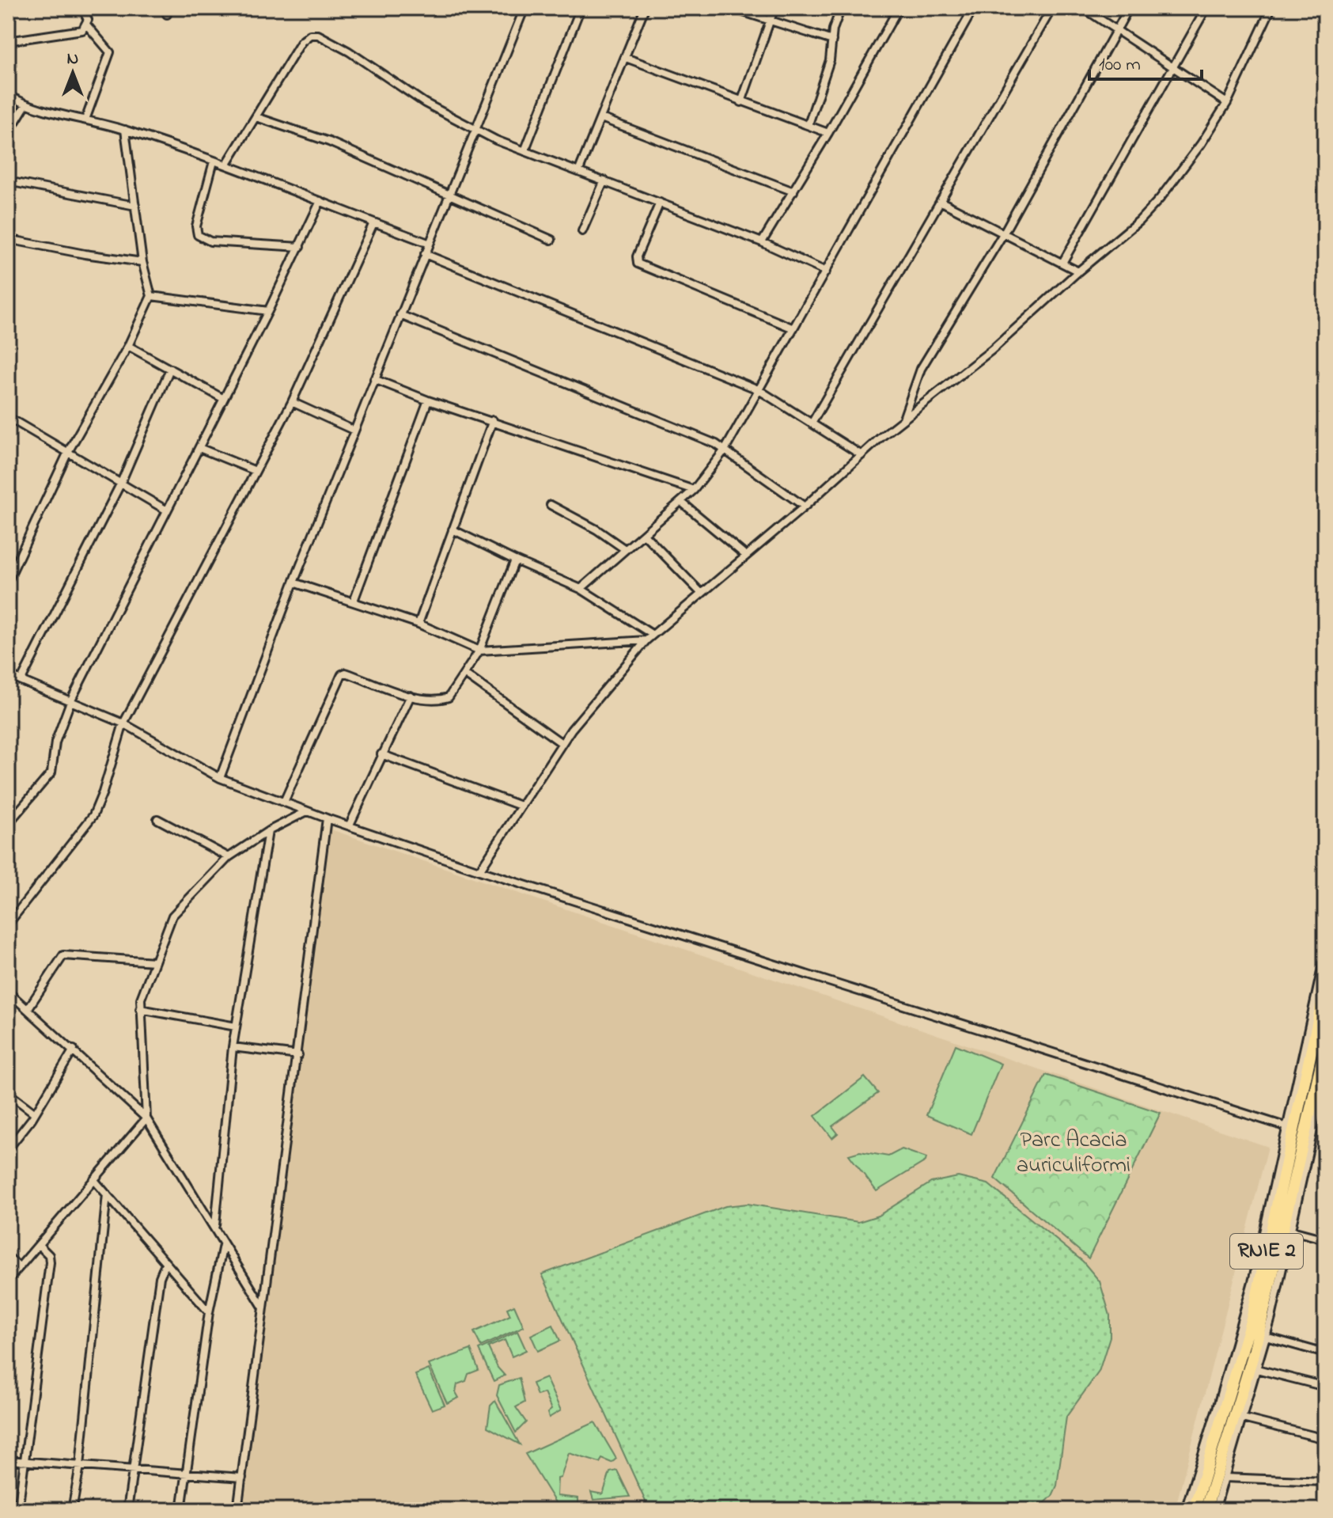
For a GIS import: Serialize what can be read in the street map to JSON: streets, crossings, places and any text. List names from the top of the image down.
{
  "streets": {
    "highway": ["RNIE 2"]
  },
  "parks": ["Parc Acacia auriculiformi"],
  "scale_bar": "100 m",
  "north": "top"
}
